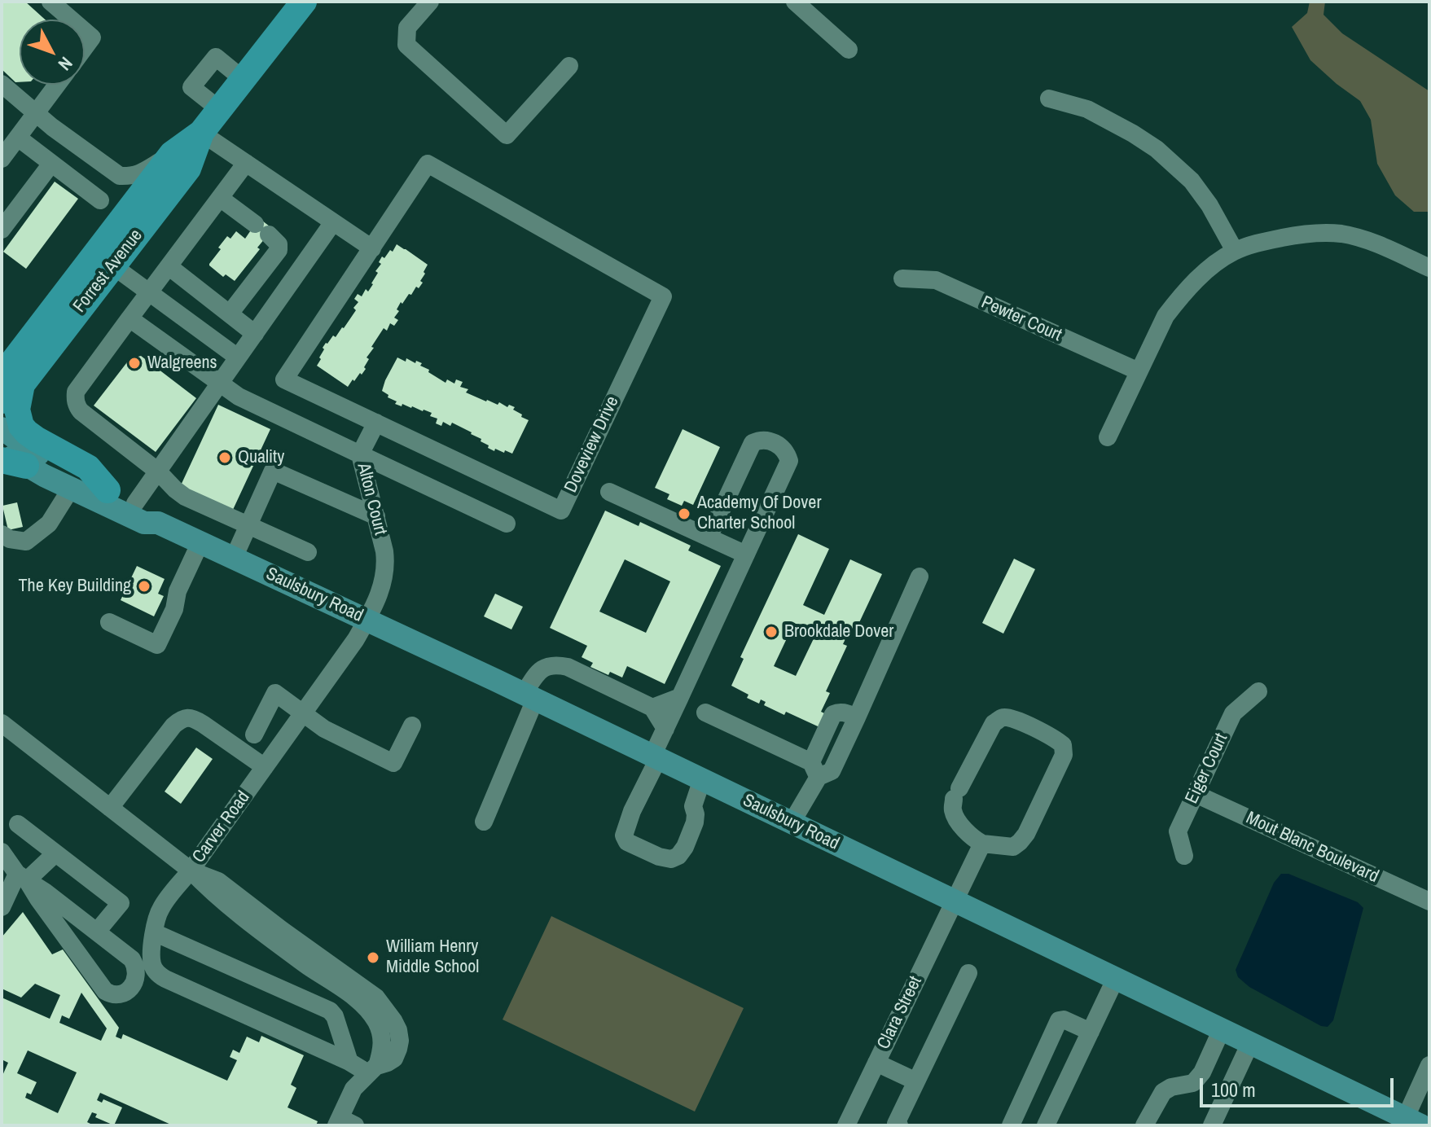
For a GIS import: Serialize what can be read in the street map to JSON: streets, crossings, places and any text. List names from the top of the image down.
{
  "streets": {
    "highway": ["Forrest Avenue"],
    "main road": ["Saulsbury Road"],
    "street": [
      "Pewter Court",
      "Doveview Drive",
      "Alton Court",
      "Eiger Court",
      "Carver Road",
      "Mout Blanc Boulevard",
      "Clara Street"
    ]
  },
  "crossings": [
    ["Alton Court", "Saulsbury Road"],
    ["Alton Court", "Carver Road"],
    ["Saulsbury Road", "Carver Road"],
    ["Saulsbury Road", "Clara Street"],
    ["Eiger Court", "Mout Blanc Boulevard"]
  ],
  "places": [
    "Walgreens",
    "Quality",
    "Academy Of Dover Charter School",
    "The Key Building",
    "Brookdale Dover",
    "William Henry Middle School"
  ],
  "scale_bar": "100 m",
  "north": "bottom right"
}
